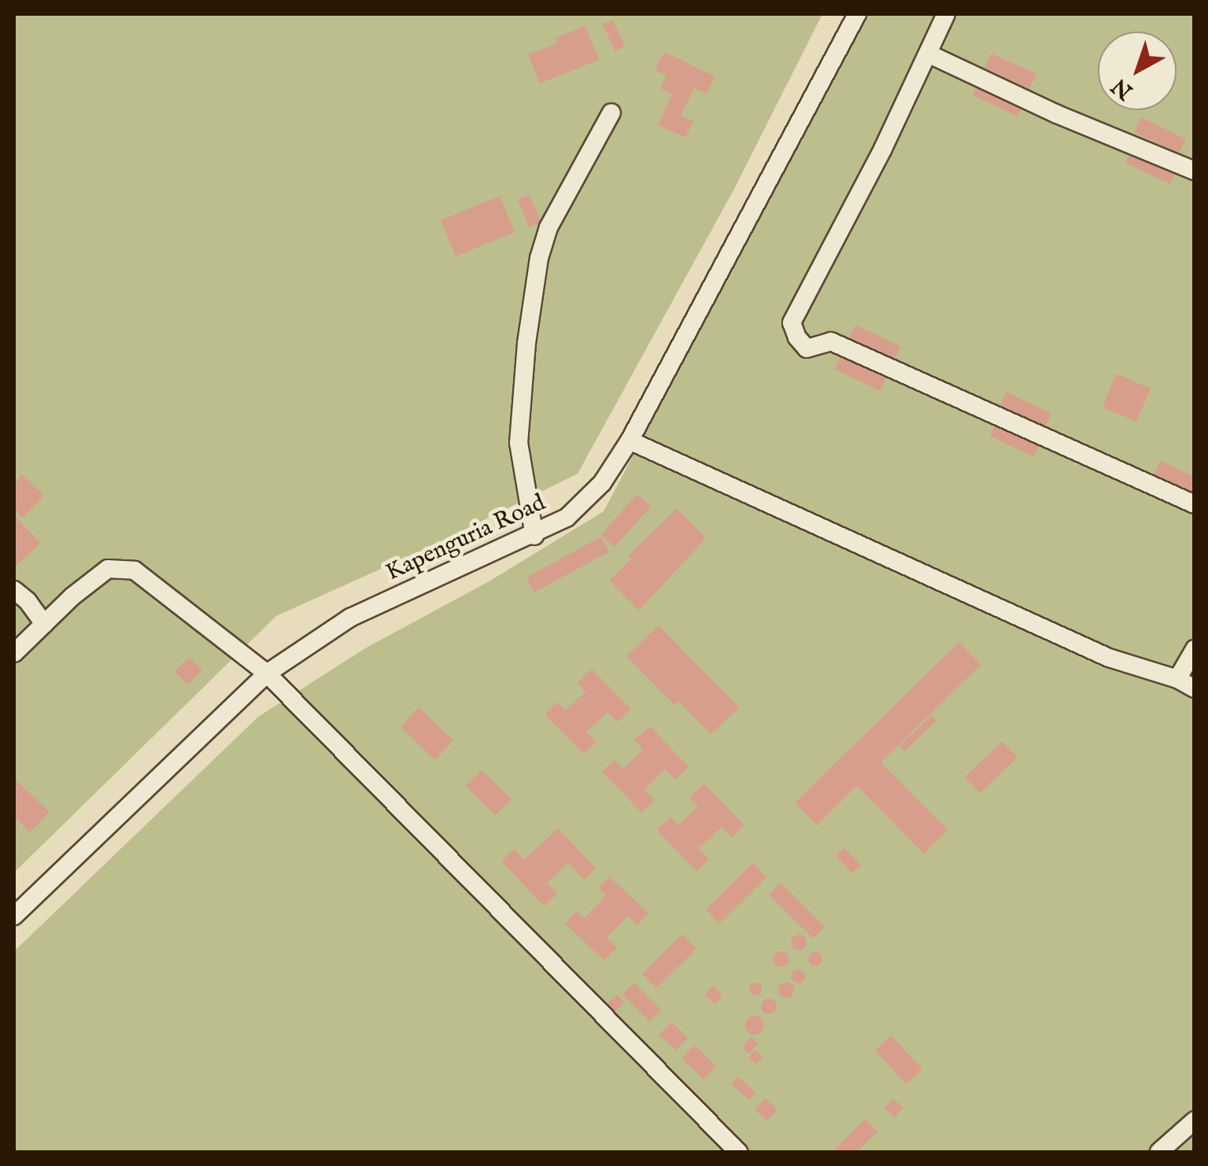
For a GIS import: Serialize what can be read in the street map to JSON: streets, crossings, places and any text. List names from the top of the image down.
{
  "streets": {
    "street": ["Kapenguria Road"]
  },
  "north": "bottom left"
}
